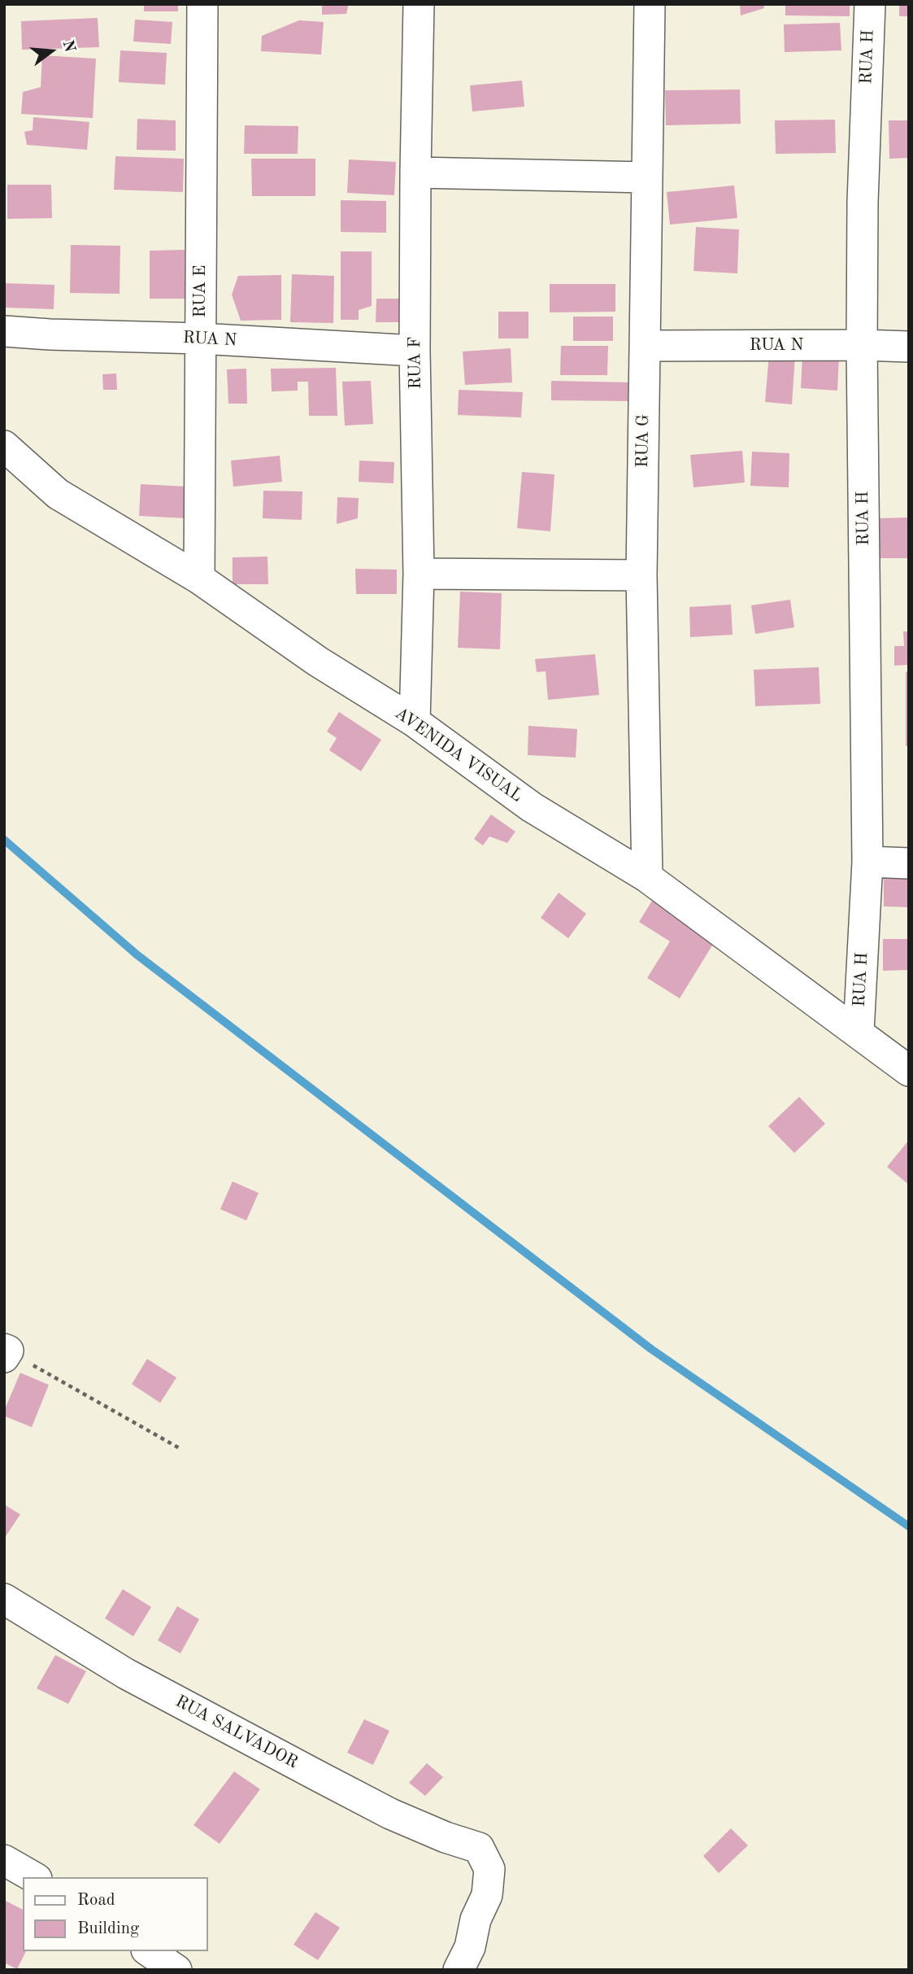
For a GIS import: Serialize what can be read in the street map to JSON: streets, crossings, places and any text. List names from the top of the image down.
{
  "streets": {
    "street": [
      "RUA H",
      "RUA E",
      "RUA N",
      "RUA F",
      "RUA G",
      "AVENIDA VISUAL",
      "RUA SALVADOR"
    ]
  },
  "crossings": [
    ["RUA H", "RUA N"],
    ["RUA H", "AVENIDA VISUAL"],
    ["RUA E", "RUA N"],
    ["RUA E", "AVENIDA VISUAL"],
    ["RUA N", "RUA F"],
    ["RUA N", "RUA G"],
    ["RUA F", "AVENIDA VISUAL"],
    ["RUA G", "AVENIDA VISUAL"]
  ],
  "legend": ["Road", "Building"],
  "north": "right"
}
